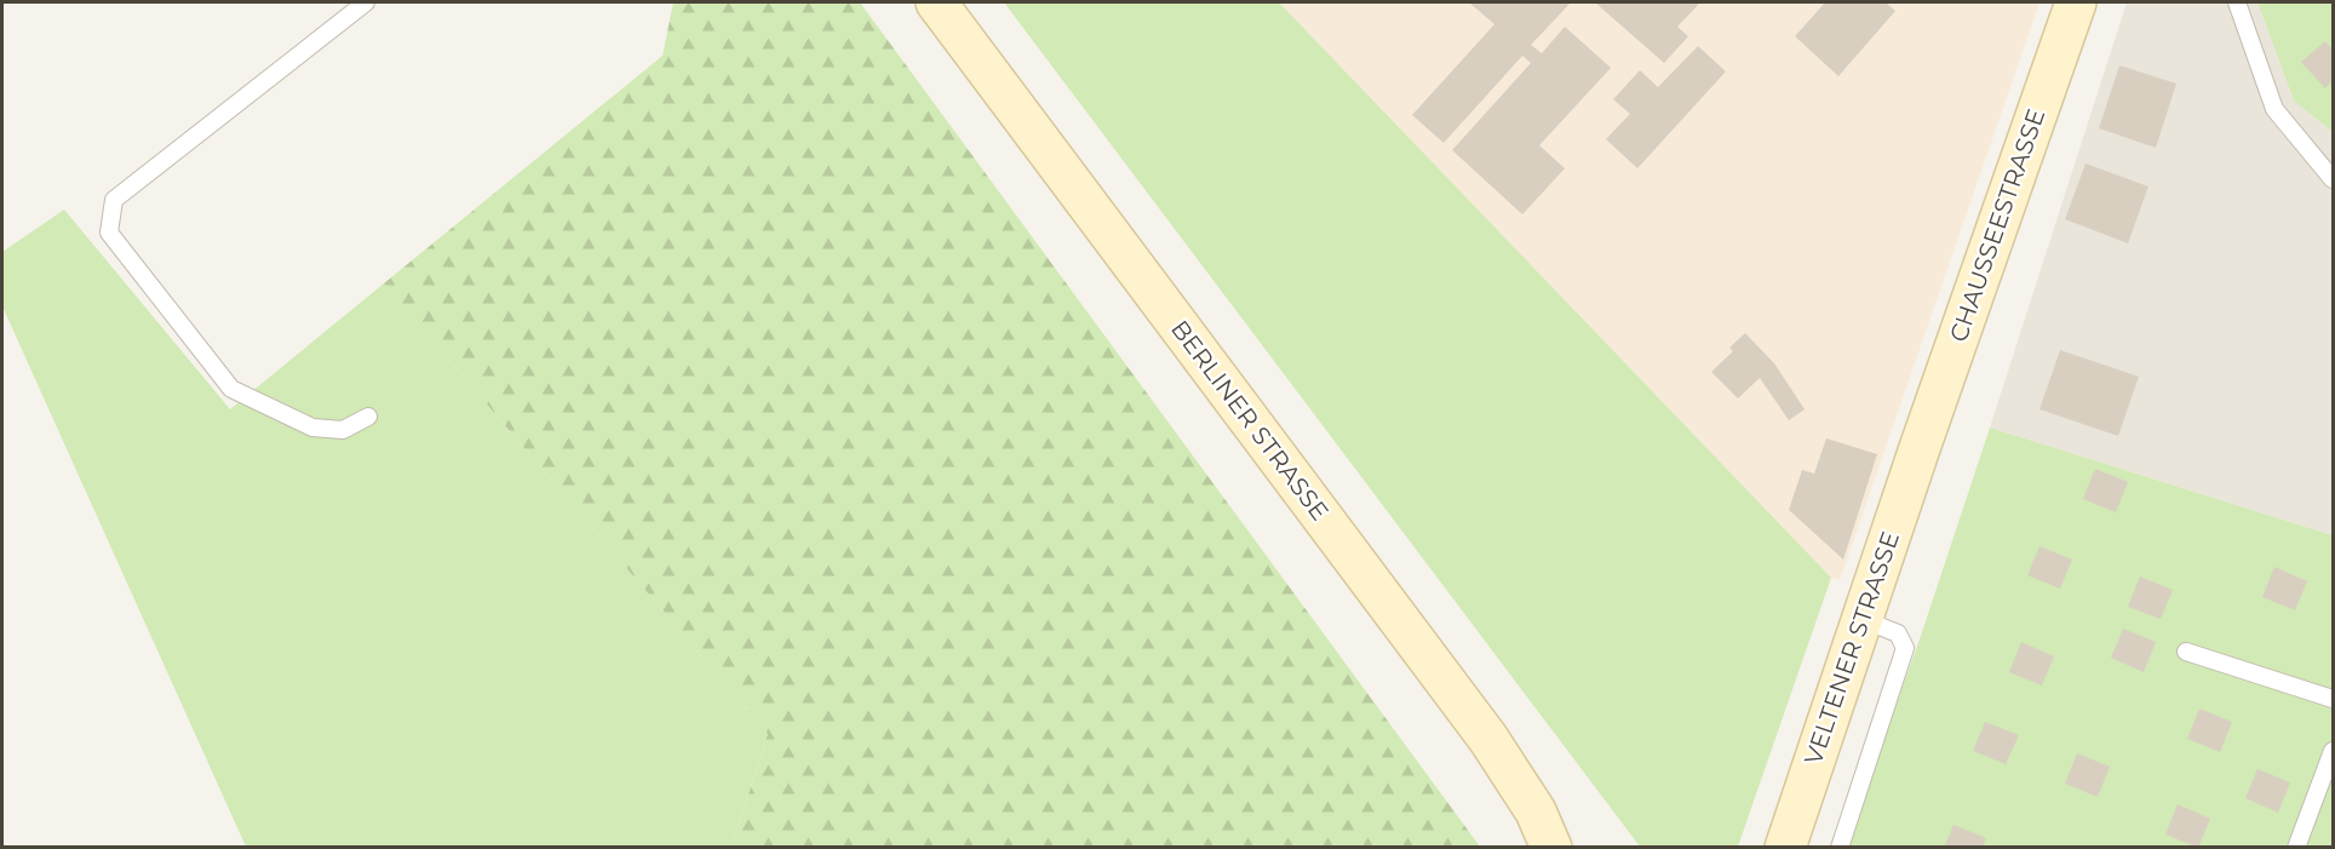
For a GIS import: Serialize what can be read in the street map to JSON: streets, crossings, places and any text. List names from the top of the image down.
{
  "streets": {
    "main road": ["CHAUSSEESTRASSE", "BERLINER STRASSE", "VELTENER STRASSE"]
  },
  "crossings": [
    ["CHAUSSEESTRASSE", "VELTENER STRASSE"]
  ]
}
